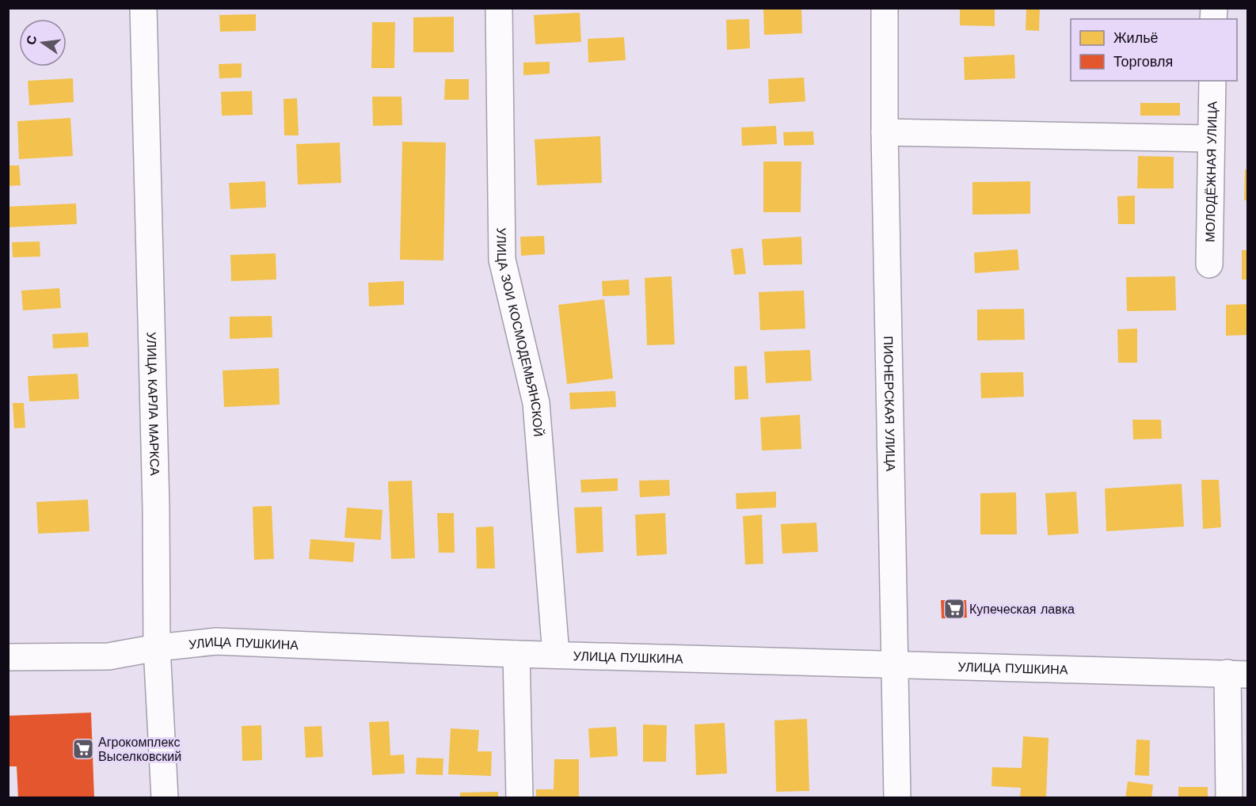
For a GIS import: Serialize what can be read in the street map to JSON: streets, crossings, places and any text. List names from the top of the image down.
{
  "streets": {
    "street": [
      "МОЛОДЁЖНАЯ УЛИЦА",
      "УЛИЦА ЗОИ КОСМОДЕМЬЯНСКОЙ",
      "УЛИЦА КАРЛА МАРКСА",
      "ПИОНЕРСКАЯ УЛИЦА",
      "УЛИЦА ПУШКИНА"
    ]
  },
  "crossings": [
    ["УЛИЦА ЗОИ КОСМОДЕМЬЯНСКОЙ", "УЛИЦА ПУШКИНА"],
    ["УЛИЦА КАРЛА МАРКСА", "УЛИЦА ПУШКИНА"],
    ["ПИОНЕРСКАЯ УЛИЦА", "УЛИЦА ПУШКИНА"]
  ],
  "places": {
    "supermarket": ["Купеческая лавка", "Агрокомплекс Выселковский"]
  },
  "legend": ["Жильё", "Торговля"],
  "north": "left"
}
